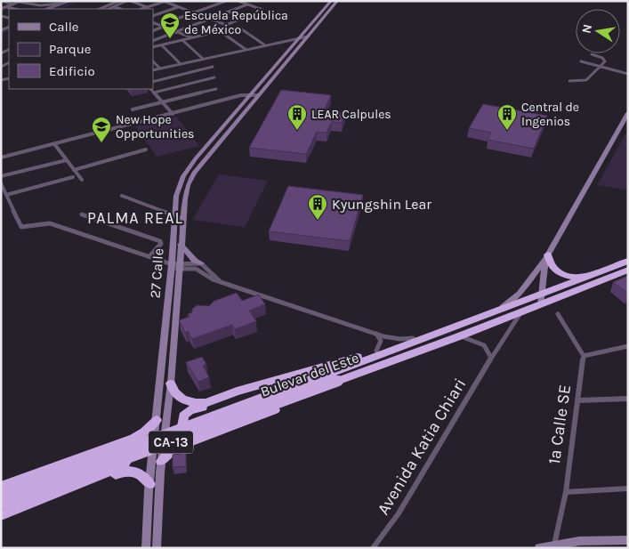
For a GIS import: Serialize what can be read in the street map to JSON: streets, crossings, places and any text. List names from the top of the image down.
{
  "streets": {
    "highway": ["Bulevar del Este", "CA-13"],
    "street": ["27 Calle", "1a Calle SE", "Avenida Katia Chiari"]
  },
  "crossings": [
    ["Bulevar del Este", "Avenida Katia Chiari"]
  ],
  "districts": ["PALMA REAL"],
  "places": {
    "school or university": ["Escuela República de México", "New Hope Opportunities"],
    "building": ["LEAR Calpules", "Central de Ingenios", "Kyungshin Lear"]
  },
  "legend": ["Calle", "Parque", "Edificio"],
  "north": "left"
}
